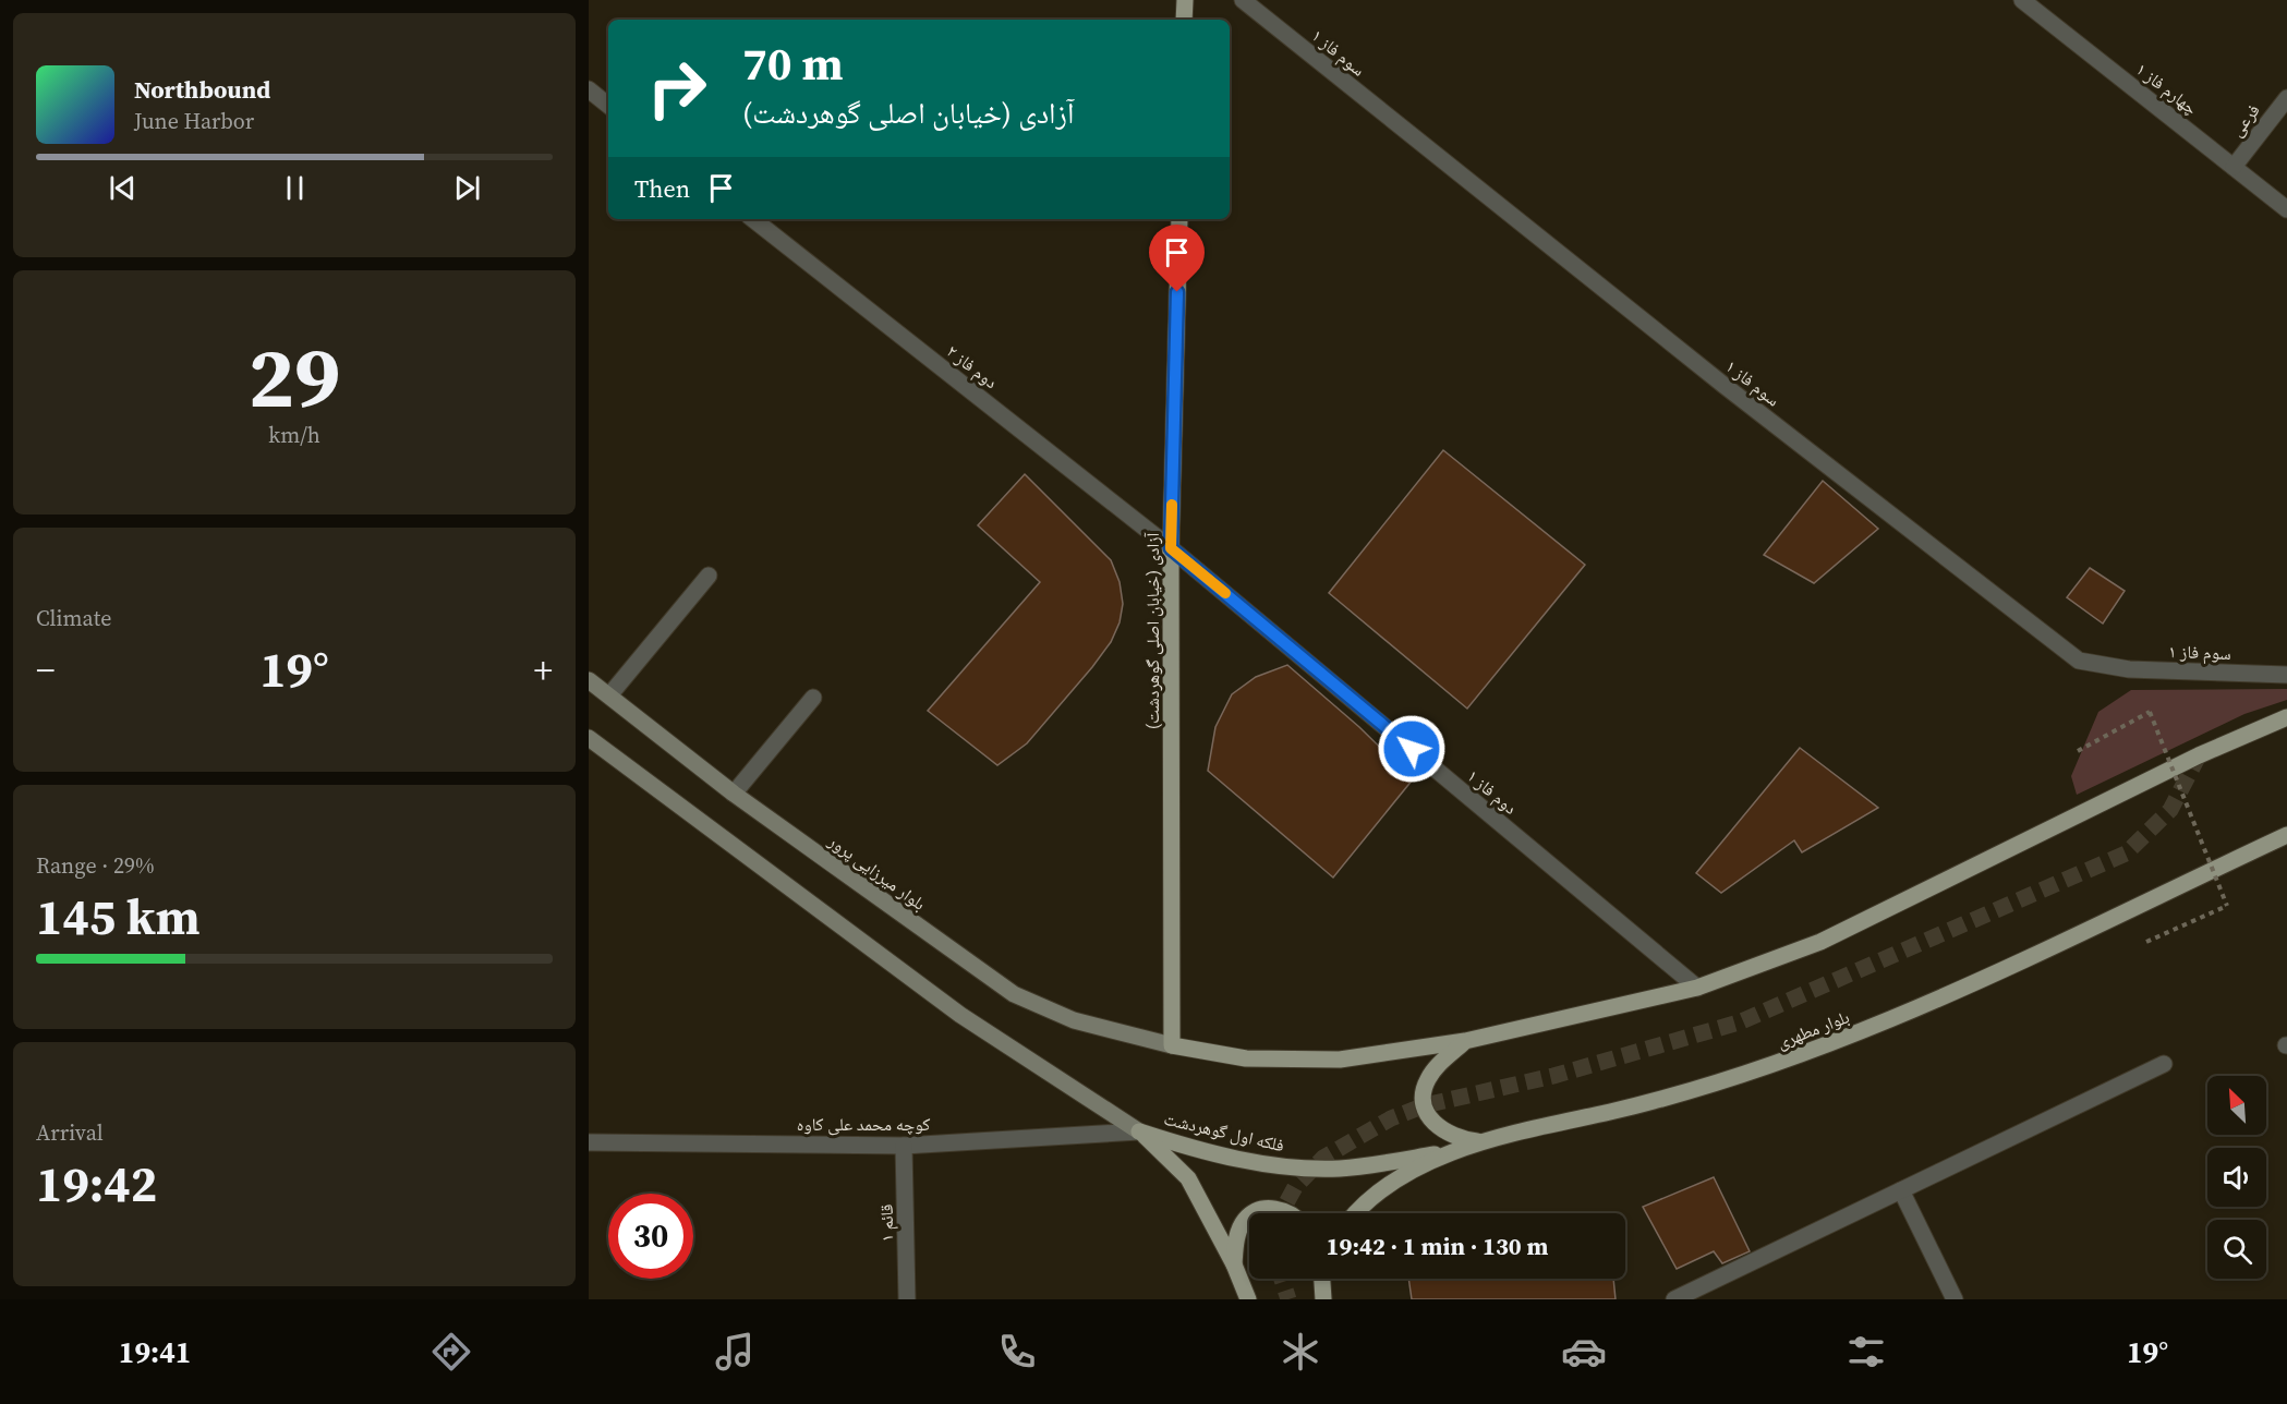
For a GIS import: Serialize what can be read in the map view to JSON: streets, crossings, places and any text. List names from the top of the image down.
{
  "streets": {
    "main road": [
      "آزادی (خیابان اصلی گوهردشت)",
      "بلوار میرزایی پرور",
      "بلوار مطهری",
      "فلکه اول گوهردشت"
    ],
    "street": [
      "سوم فاز ۱",
      "چهارم فاز ۱",
      "فرعی",
      "دوم فاز ۲",
      "دوم فاز ۱",
      "کوچه محمد علی کاوه",
      "قائم ۱"
    ]
  },
  "crossings": [
    ["چهارم فاز ۱", "فرعی"],
    ["دوم فاز ۲", "آزادی (خیابان اصلی گوهردشت)"],
    ["دوم فاز ۲", "دوم فاز ۱"],
    ["آزادی (خیابان اصلی گوهردشت)", "دوم فاز ۱"],
    ["آزادی (خیابان اصلی گوهردشت)", "بلوار میرزایی پرور"],
    ["بلوار مطهری", "فلکه اول گوهردشت"],
    ["کوچه محمد علی کاوه", "فلکه اول گوهردشت"],
    ["کوچه محمد علی کاوه", "قائم ۱"]
  ],
  "north": "top left",
  "page": {
    "turn": ["70 m", "آزادی (خیابان اصلی گوهردشت)"],
    "song": ["Northbound", "June Harbor"],
    "then": "Then",
    "tile": [
      ["29", "km/h"],
      "Climate",
      ["Range · 29%", "145 km"],
      ["Arrival", "19:42"]
    ],
    "heat": ["−", "19°", "+"],
    "limit": "30",
    "trip": "19:42 · 1 min · 130 m",
    "tabs": ["19:41", "19°"]
  }
}
